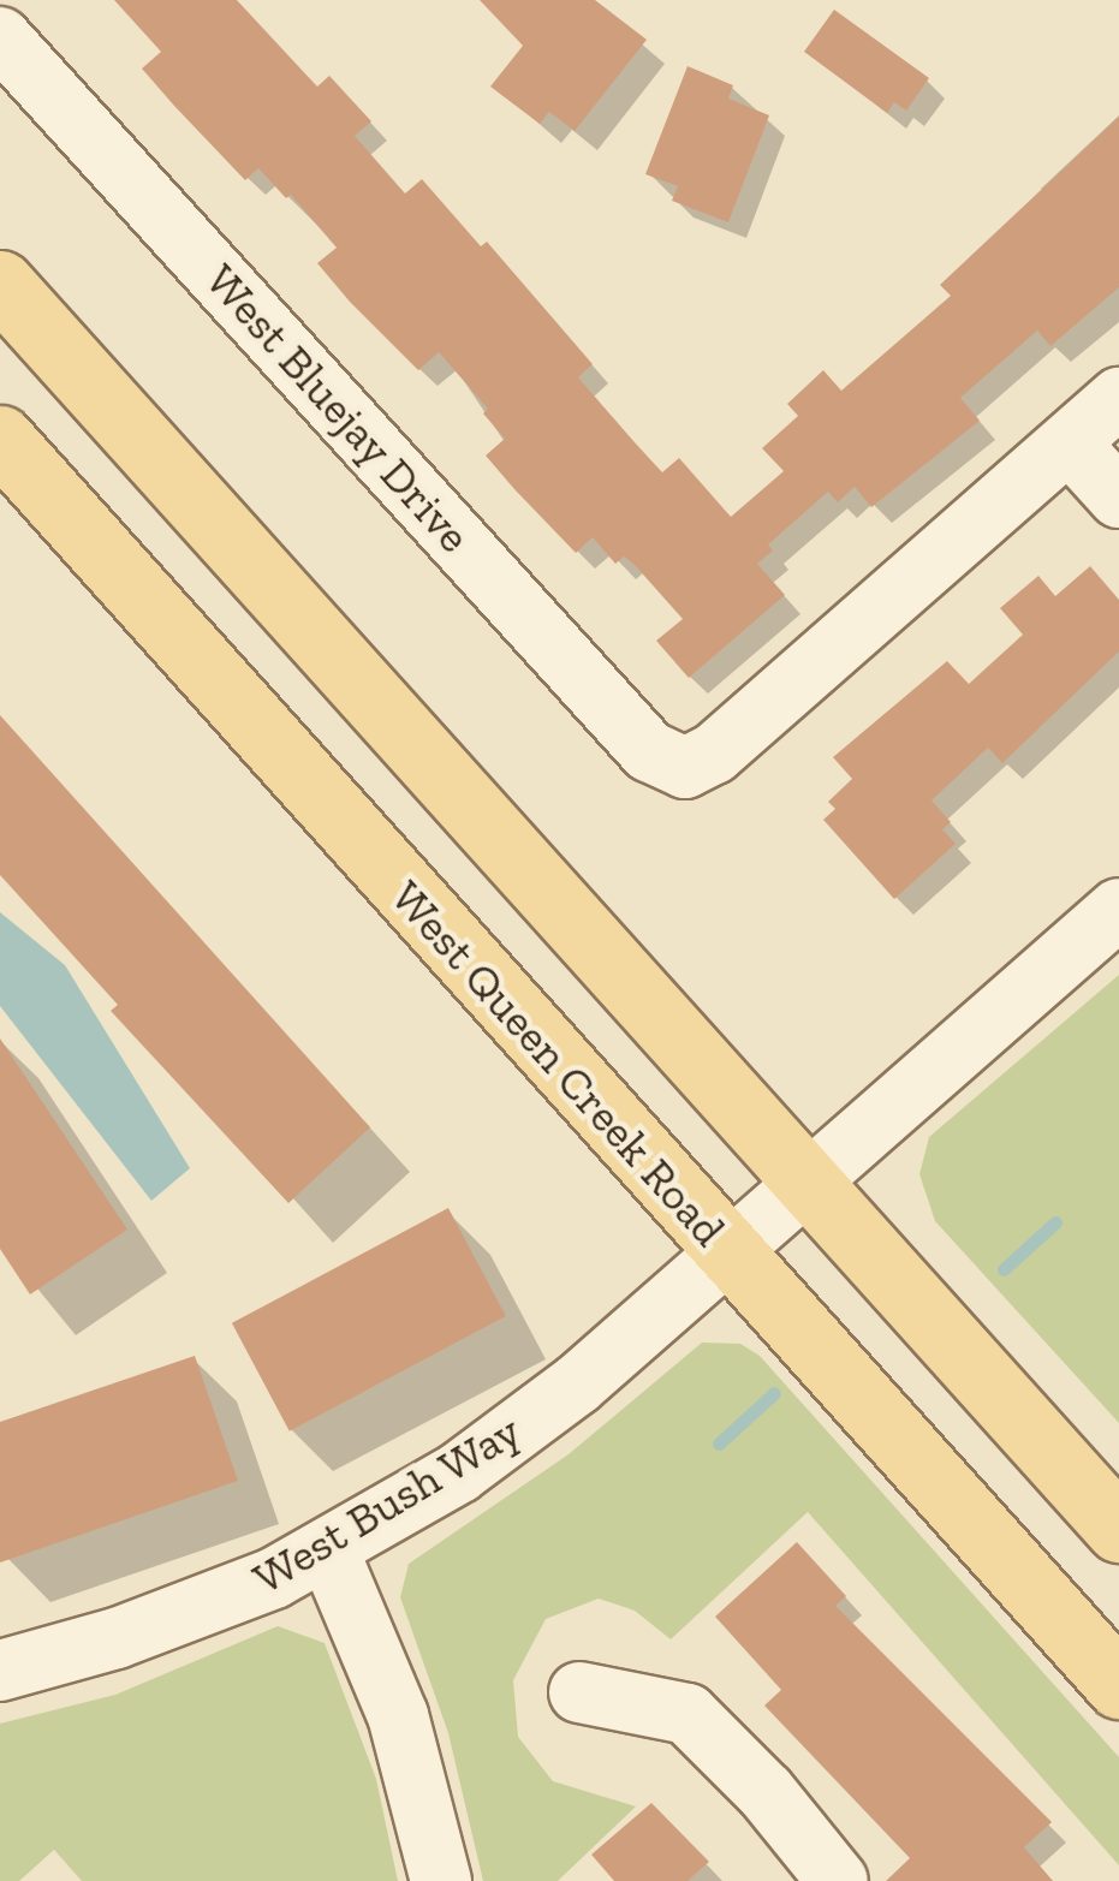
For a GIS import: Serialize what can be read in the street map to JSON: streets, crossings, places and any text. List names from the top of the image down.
{
  "streets": {
    "main road": ["West Queen Creek Road"],
    "street": ["West Bluejay Drive", "West Bush Way"]
  },
  "crossings": [
    ["West Queen Creek Road", "West Bush Way"]
  ]
}
